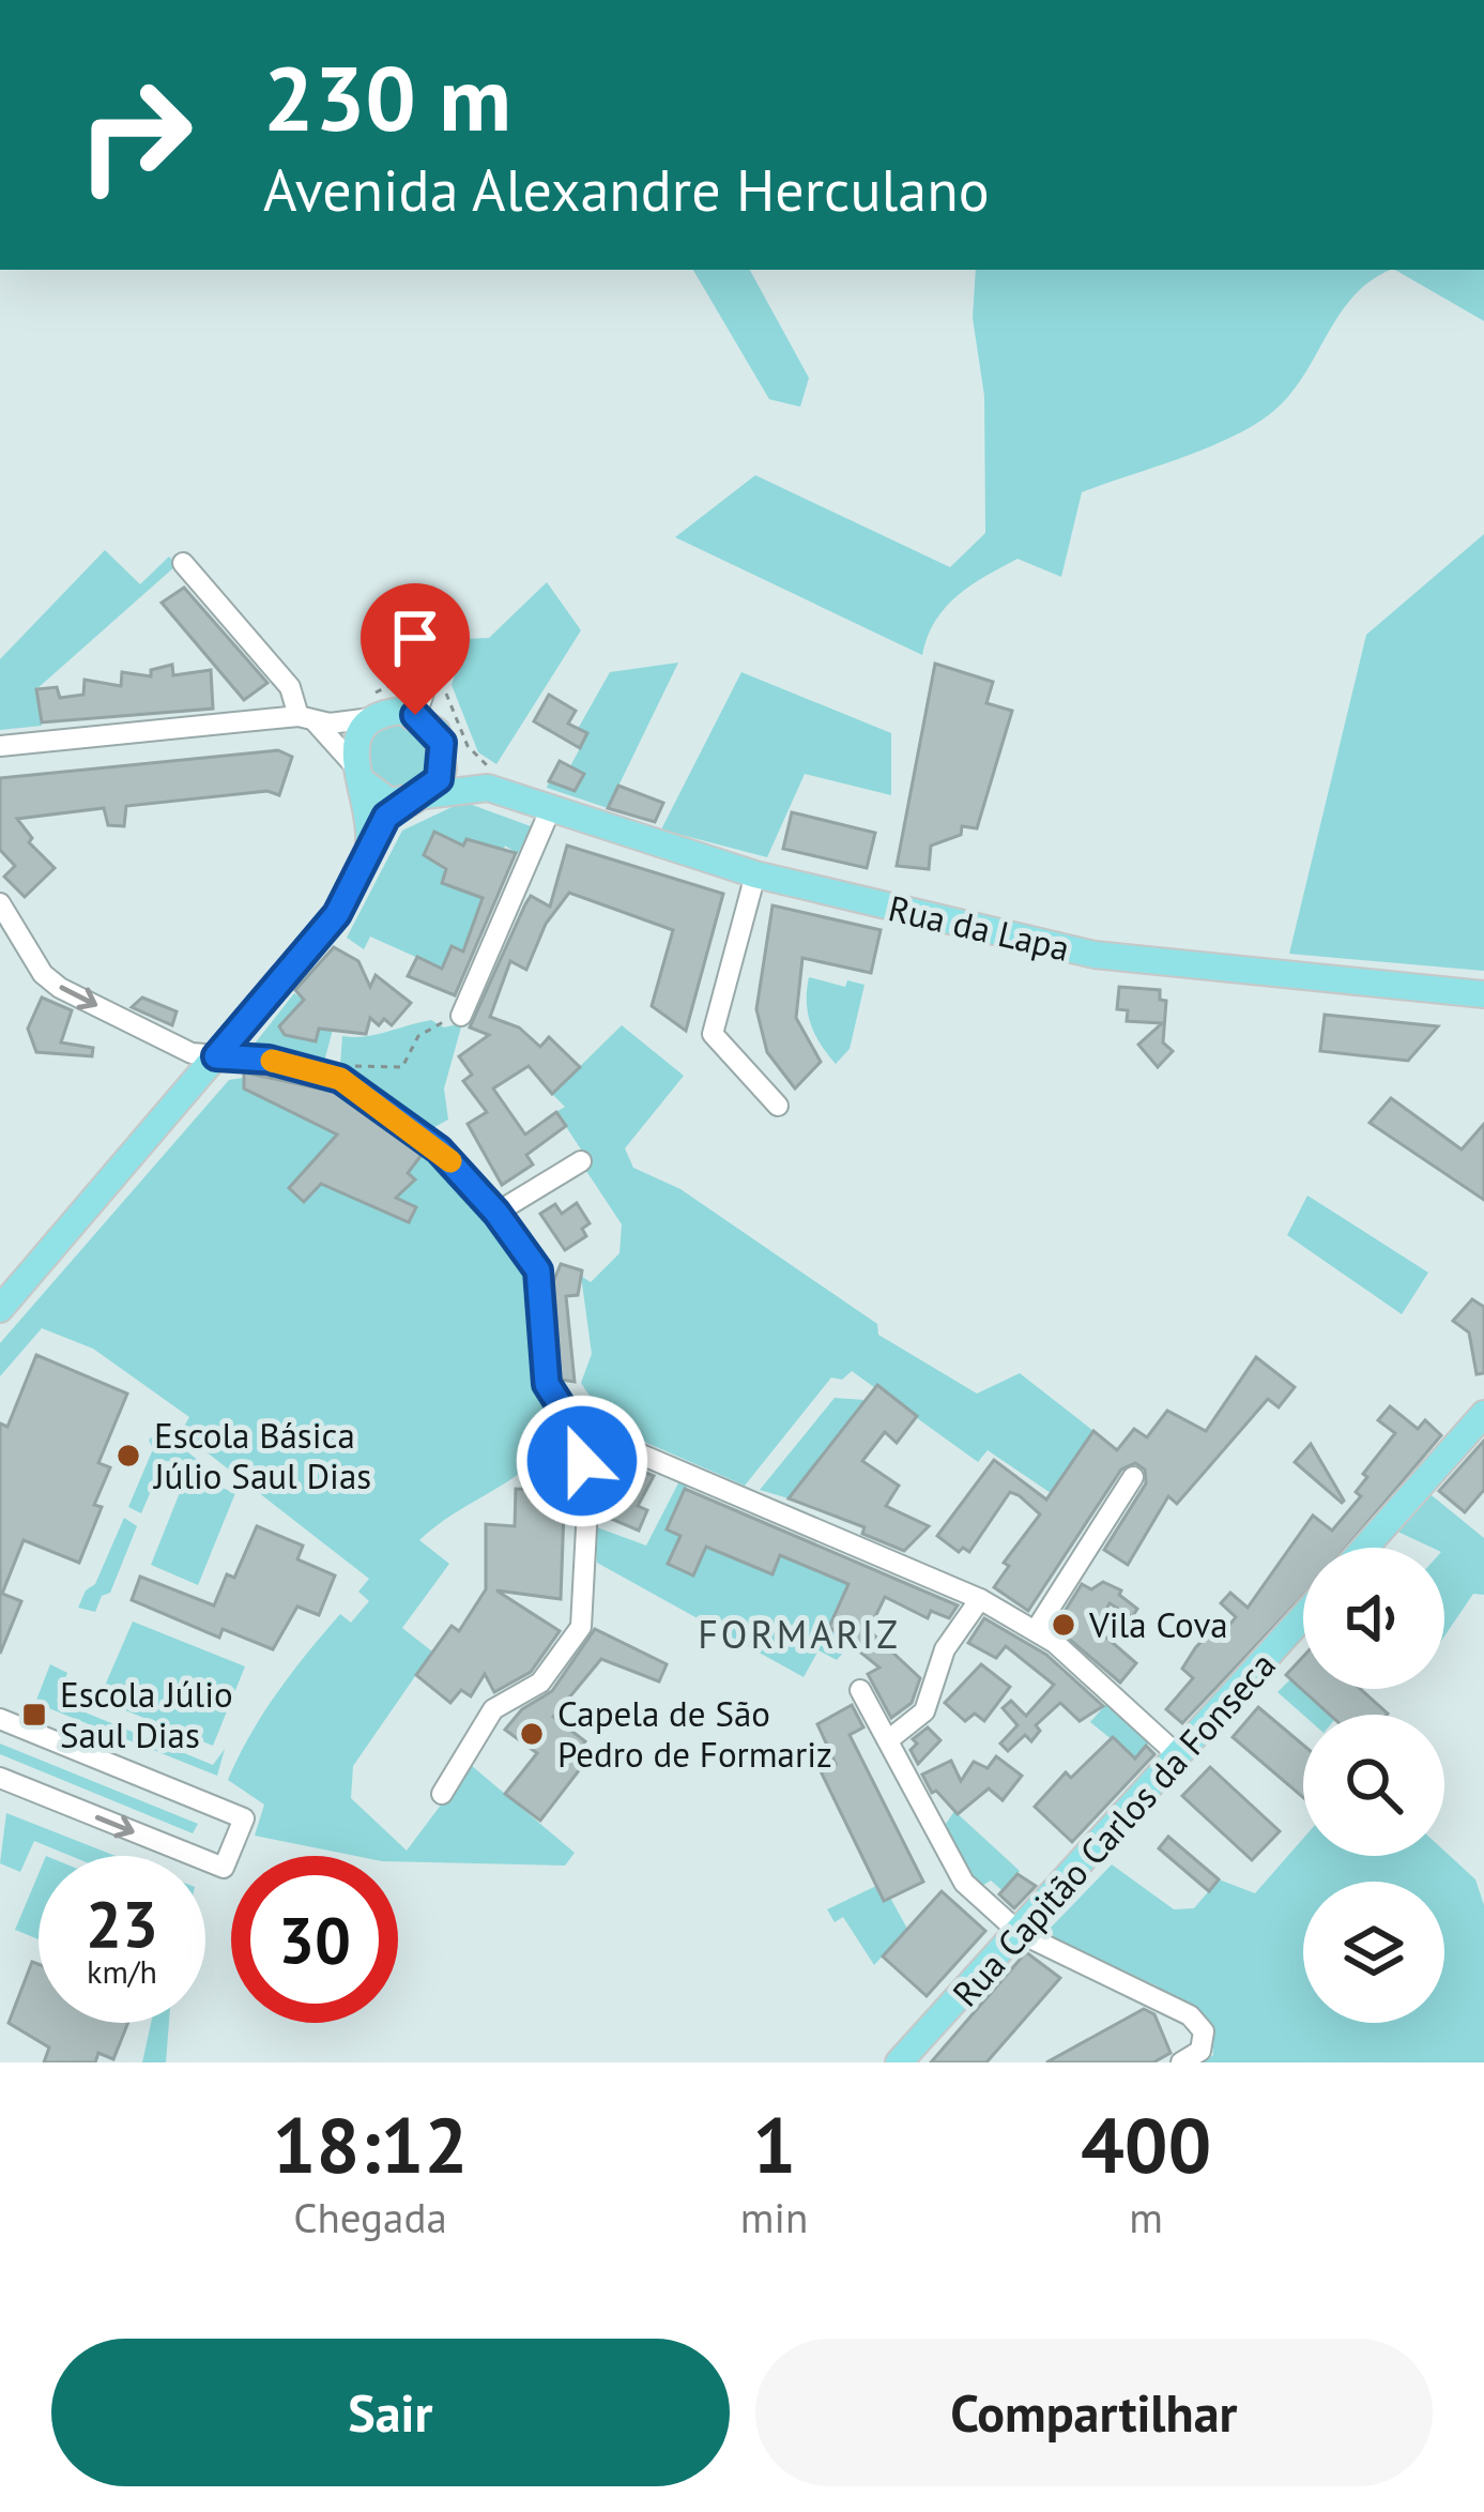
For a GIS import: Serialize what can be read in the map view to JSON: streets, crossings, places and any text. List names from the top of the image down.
{
  "streets": {
    "main road": ["Rua da Lapa", "Rua Capitão Carlos da Fonseca"]
  },
  "districts": ["FORMARIZ"],
  "places": {
    "other": ["Escola Básica Júlio Saul Dias", "Vila Cova", "Capela de São Pedro de Formariz"],
    "transit": ["Escola Júlio Saul Dias"]
  },
  "page": {
    "turn": ["230 m", "Avenida Alexandre Herculano"],
    "speed": "23 km/h",
    "limit": "30",
    "eta": [
      "18:12",
      "Chegada",
      "1",
      "min",
      "400",
      "m"
    ],
    "buttons": ["Sair", "Compartilhar"]
  }
}
